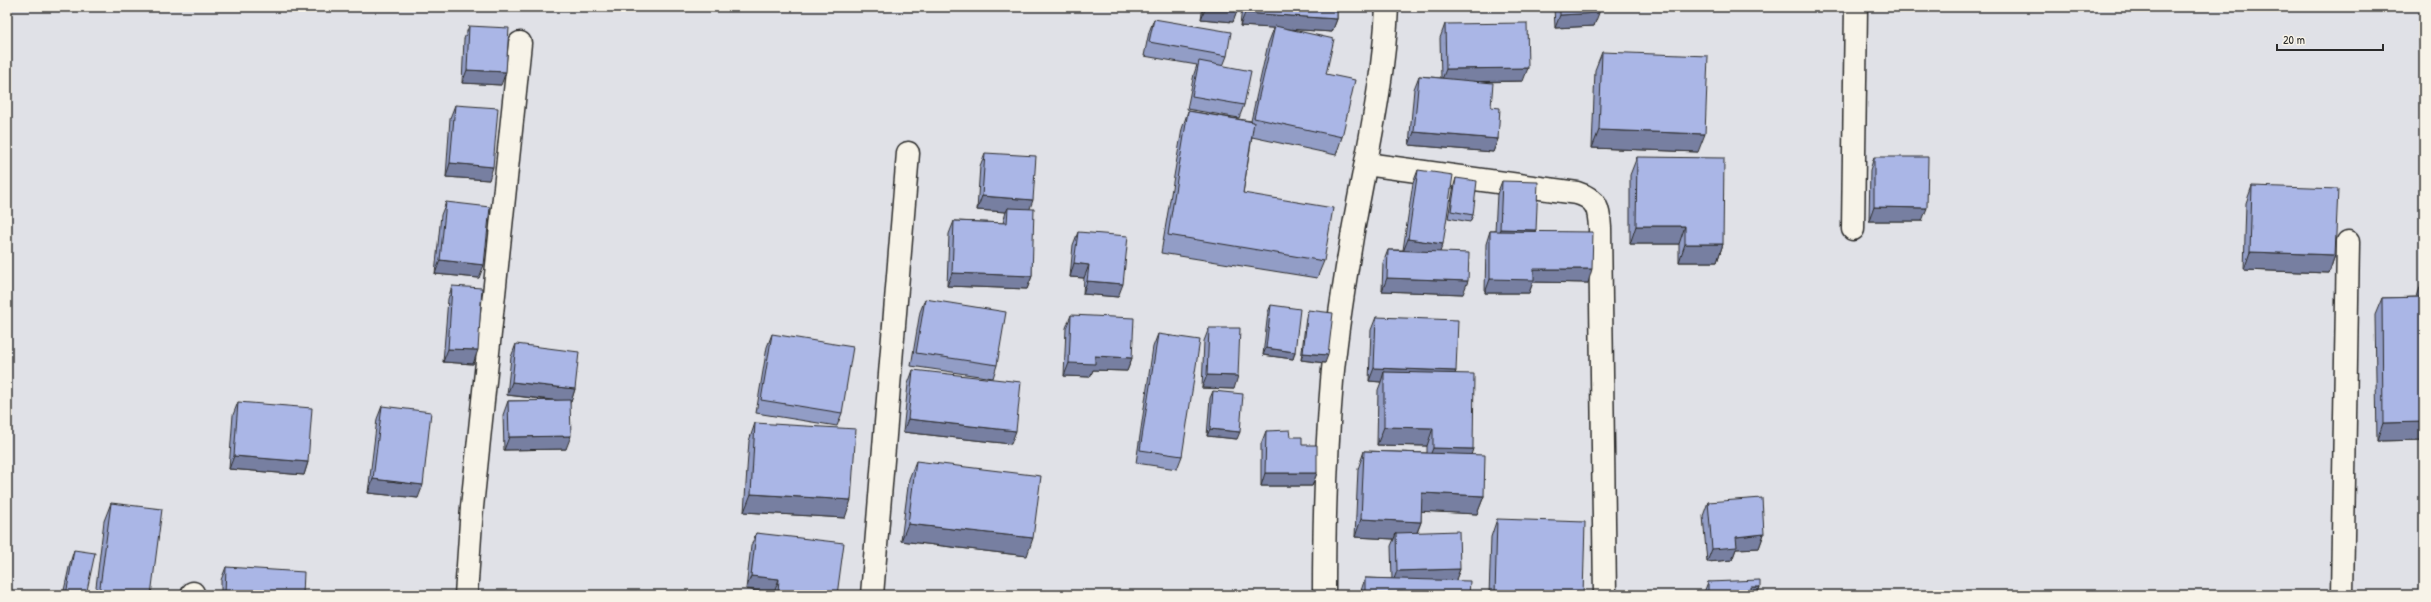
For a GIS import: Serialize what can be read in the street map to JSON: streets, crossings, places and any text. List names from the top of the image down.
{
  "scale_bar": "20 m"
}
